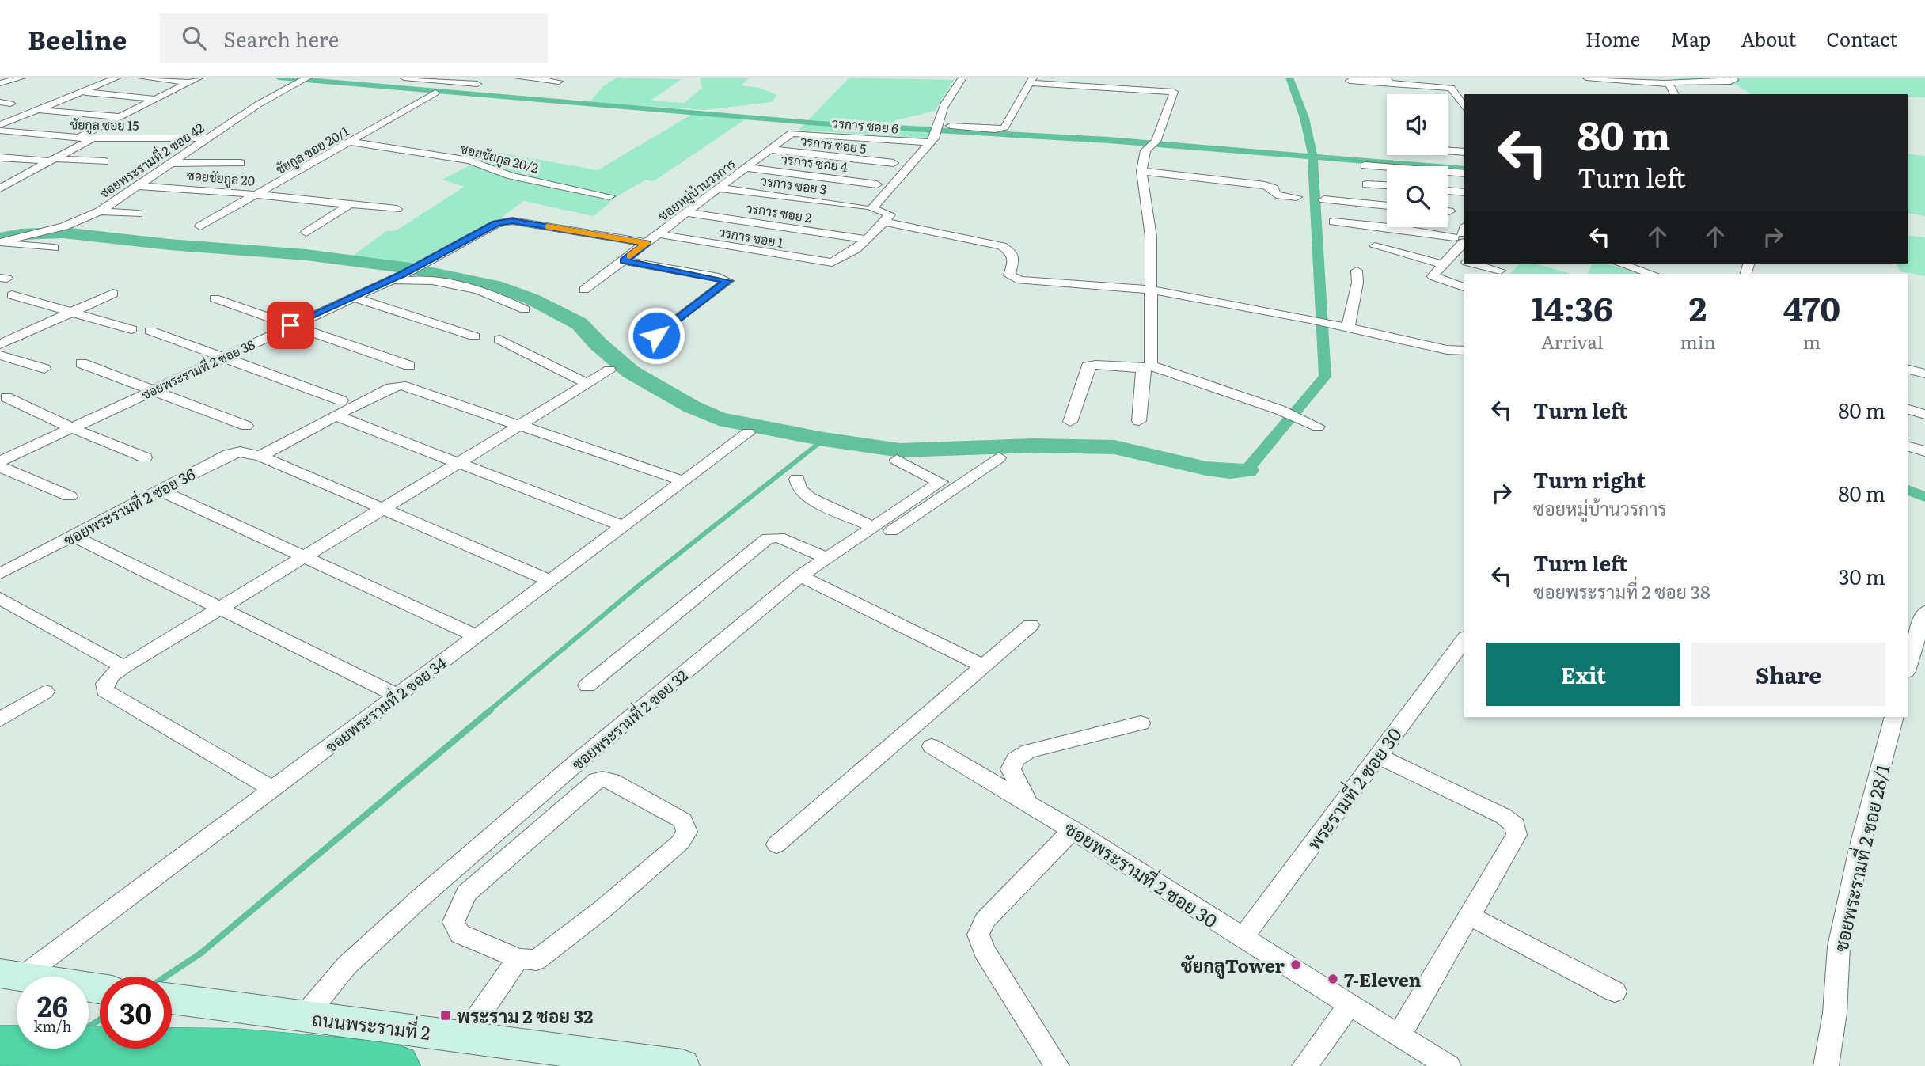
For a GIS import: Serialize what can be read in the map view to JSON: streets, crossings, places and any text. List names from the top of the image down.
{
  "streets": {
    "main road": ["ถนนพระรามที่ 2"],
    "street": [
      "ชัยกูล ซอย 15",
      "วรการ ซอย 6",
      "วรการ ซอย 5",
      "ชัยกูล ซอย 20/1",
      "ซอยชัยกูล 20/2",
      "ซอยพระรามที่ 2 ซอย 42",
      "วรการ ซอย 4",
      "ซอยชัยกูล 20",
      "วรการ ซอย 3",
      "ซอยหมู่บ้านวรการ",
      "วรการ ซอย 2",
      "วรการ ซอย 1",
      "ซอยพระรามที่ 2 ซอย 38",
      "ซอยพระรามที่ 2 ซอย 36",
      "ซอยพระรามที่ 2 ซอย 34",
      "ซอยพระรามที่ 2 ซอย 32",
      "พระรามที่ 2 ซอย 30",
      "ซอยพระรามที่ 2 ซอย 28/1",
      "ซอยพระรามที่ 2 ซอย 30"
    ]
  },
  "crossings": [
    ["ชัยกูล ซอย 15", "ซอยพระรามที่ 2 ซอย 42"],
    ["วรการ ซอย 6", "ซอยหมู่บ้านวรการ"],
    ["วรการ ซอย 5", "ซอยหมู่บ้านวรการ"],
    ["ชัยกูล ซอย 20/1", "ซอยชัยกูล 20/2"],
    ["ชัยกูล ซอย 20/1", "ซอยชัยกูล 20"],
    ["ซอยพระรามที่ 2 ซอย 42", "ซอยชัยกูล 20"],
    ["วรการ ซอย 4", "ซอยหมู่บ้านวรการ"],
    ["วรการ ซอย 3", "ซอยหมู่บ้านวรการ"],
    ["ซอยหมู่บ้านวรการ", "วรการ ซอย 2"],
    ["ซอยหมู่บ้านวรการ", "วรการ ซอย 1"],
    ["ซอยหมู่บ้านวรการ", "ซอยพระรามที่ 2 ซอย 38"],
    ["วรการ ซอย 2", "วรการ ซอย 1"],
    ["ซอยพระรามที่ 2 ซอย 32", "ถนนพระรามที่ 2"],
    ["พระรามที่ 2 ซอย 30", "ซอยพระรามที่ 2 ซอย 30"]
  ],
  "places": {
    "other": ["ชัยกลูTower", "7-Eleven"],
    "transit": ["พระราม 2 ซอย 32"]
  },
  "page": {
    "header": "Beeline",
    "search": "Search here",
    "nav": [
      "Home",
      "Map",
      "About",
      "Contact"
    ],
    "turn": ["80 m", "Turn left"],
    "eta": [
      "14:36",
      "Arrival",
      "2",
      "min",
      "470",
      "m"
    ],
    "list": [
      {
        "name": "Turn left",
        "value": "80 m"
      },
      {
        "name": "Turn right",
        "note": "ซอยหมู่บ้านวรการ",
        "value": "80 m"
      },
      {
        "name": "Turn left",
        "note": "ซอยพระรามที่ 2 ซอย 38",
        "value": "30 m"
      }
    ],
    "buttons": ["Exit", "Share"],
    "speed": "26 km/h",
    "limit": "30"
  }
}
